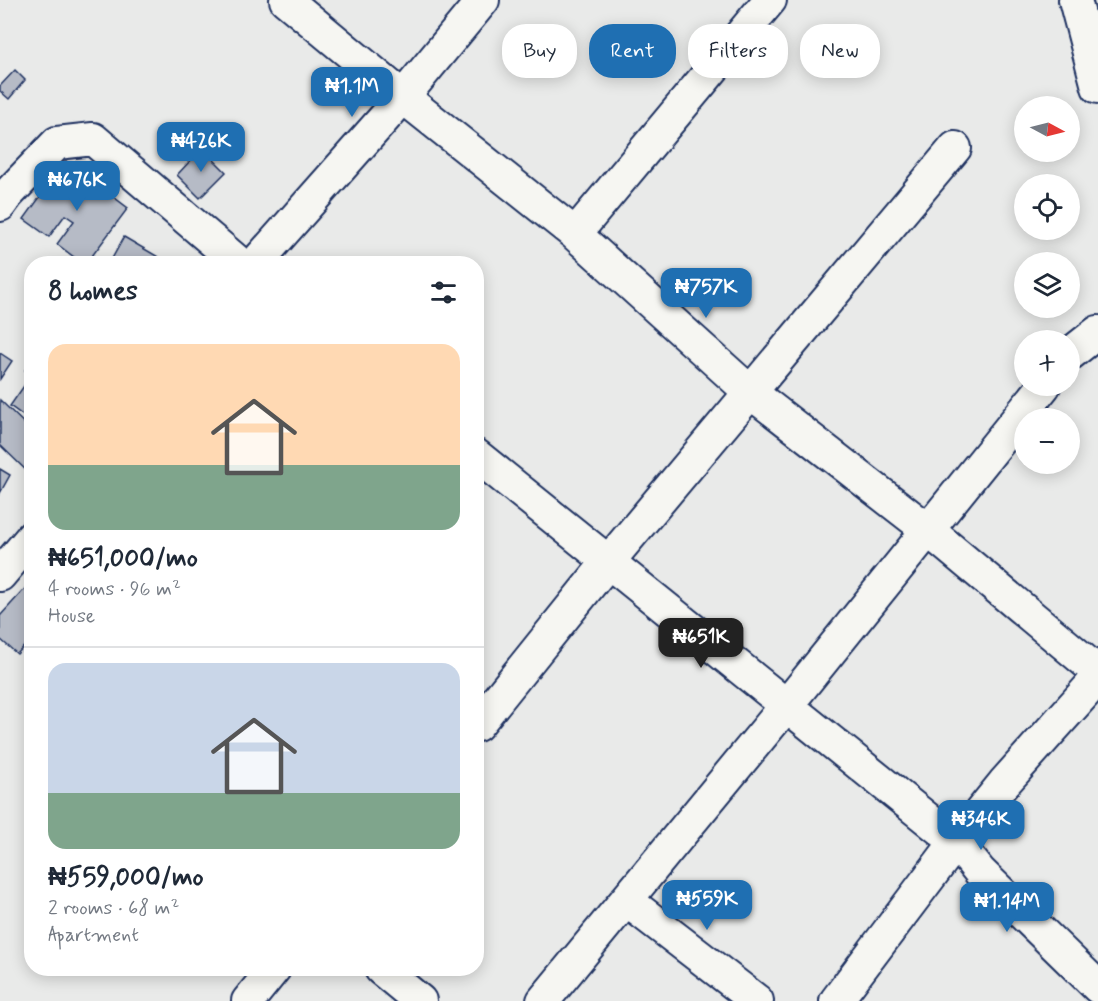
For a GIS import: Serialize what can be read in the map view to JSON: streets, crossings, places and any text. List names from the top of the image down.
{
  "north": "right",
  "page": {
    "chip": [
      "Buy",
      "Rent",
      "Filters",
      "New"
    ],
    "price": [
      "₦1.1M",
      "₦426K",
      "₦676K",
      "₦757K",
      "₦651K",
      "₦346K",
      "₦559K",
      "₦1.14M"
    ],
    "map_buttons": ["+", "−"],
    "heading": "8 homes",
    "list": [
      {
        "name": "₦651,000/mo",
        "note": "4 rooms · 96 m² · House"
      },
      {
        "name": "₦559,000/mo",
        "note": "2 rooms · 68 m² · Apartment"
      }
    ]
  }
}
